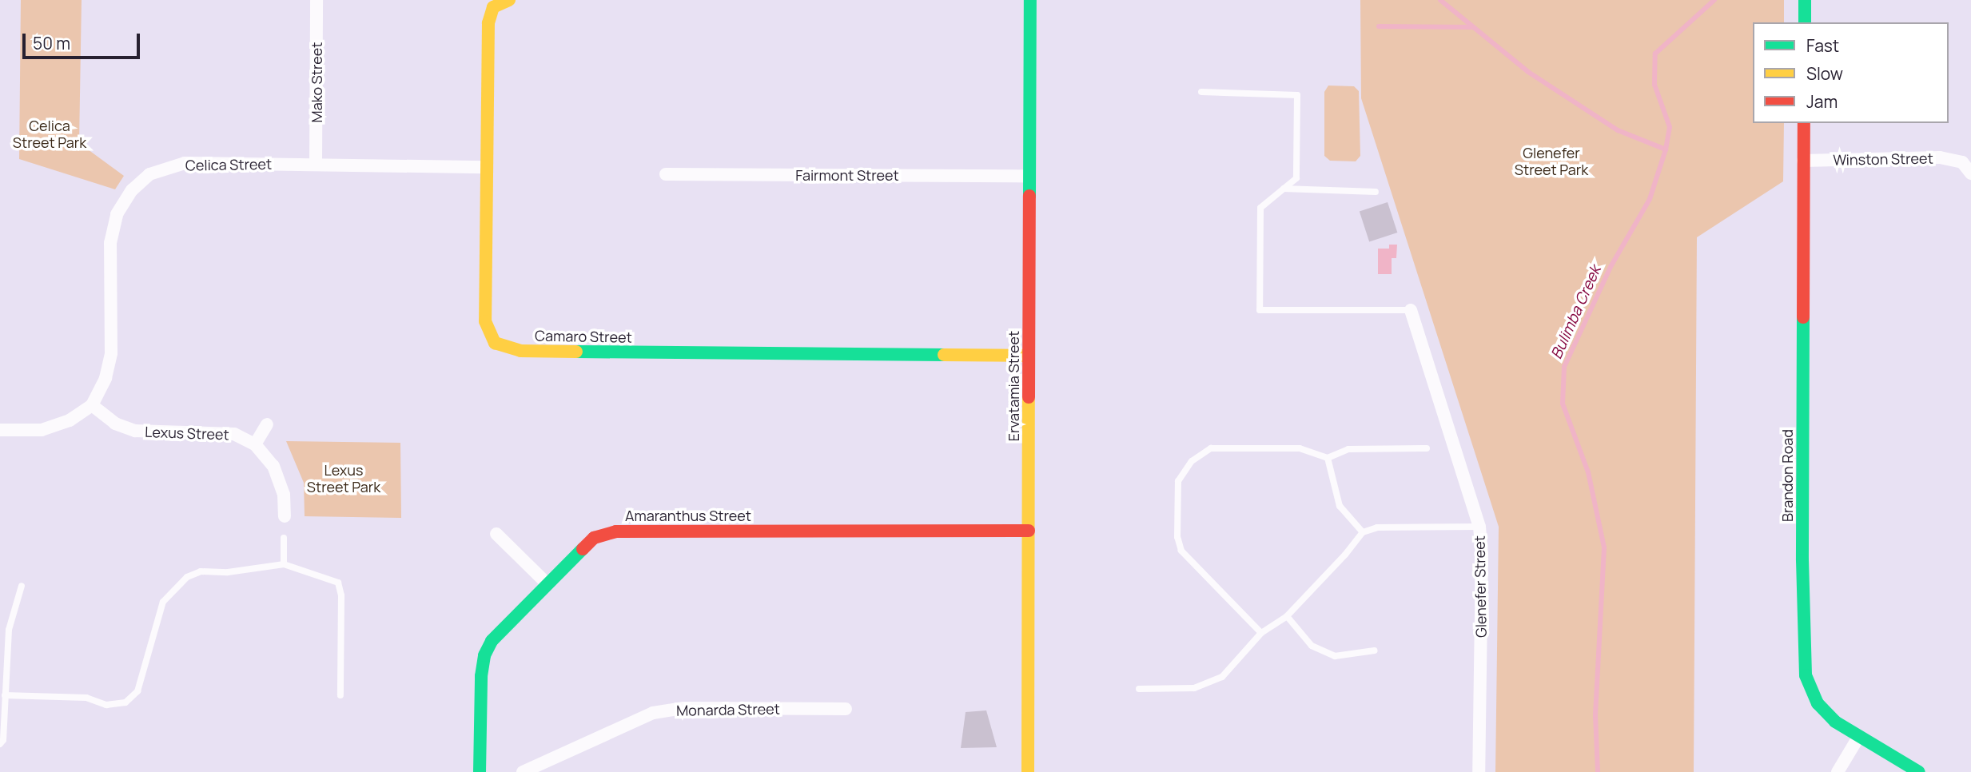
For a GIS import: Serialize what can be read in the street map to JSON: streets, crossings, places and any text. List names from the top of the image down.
{
  "streets": {
    "street": [
      "Mako Street",
      "Winston Street",
      "Celica Street",
      "Fairmont Street",
      "Camaro Street",
      "Ervatamia Street",
      "Lexus Street",
      "Brandon Road",
      "Amaranthus Street",
      "Glenefer Street",
      "Monarda Street"
    ]
  },
  "crossings": [
    ["Mako Street", "Celica Street"],
    ["Winston Street", "Brandon Road"],
    ["Celica Street", "Camaro Street"],
    ["Celica Street", "Lexus Street"],
    ["Fairmont Street", "Ervatamia Street"],
    ["Camaro Street", "Ervatamia Street"],
    ["Ervatamia Street", "Amaranthus Street"]
  ],
  "water": ["Bulimba Creek"],
  "parks": ["Celica Street Park", "Glenefer Street Park", "Lexus Street Park"],
  "legend": ["Fast", "Slow", "Jam"],
  "scale_bar": "50 m"
}
